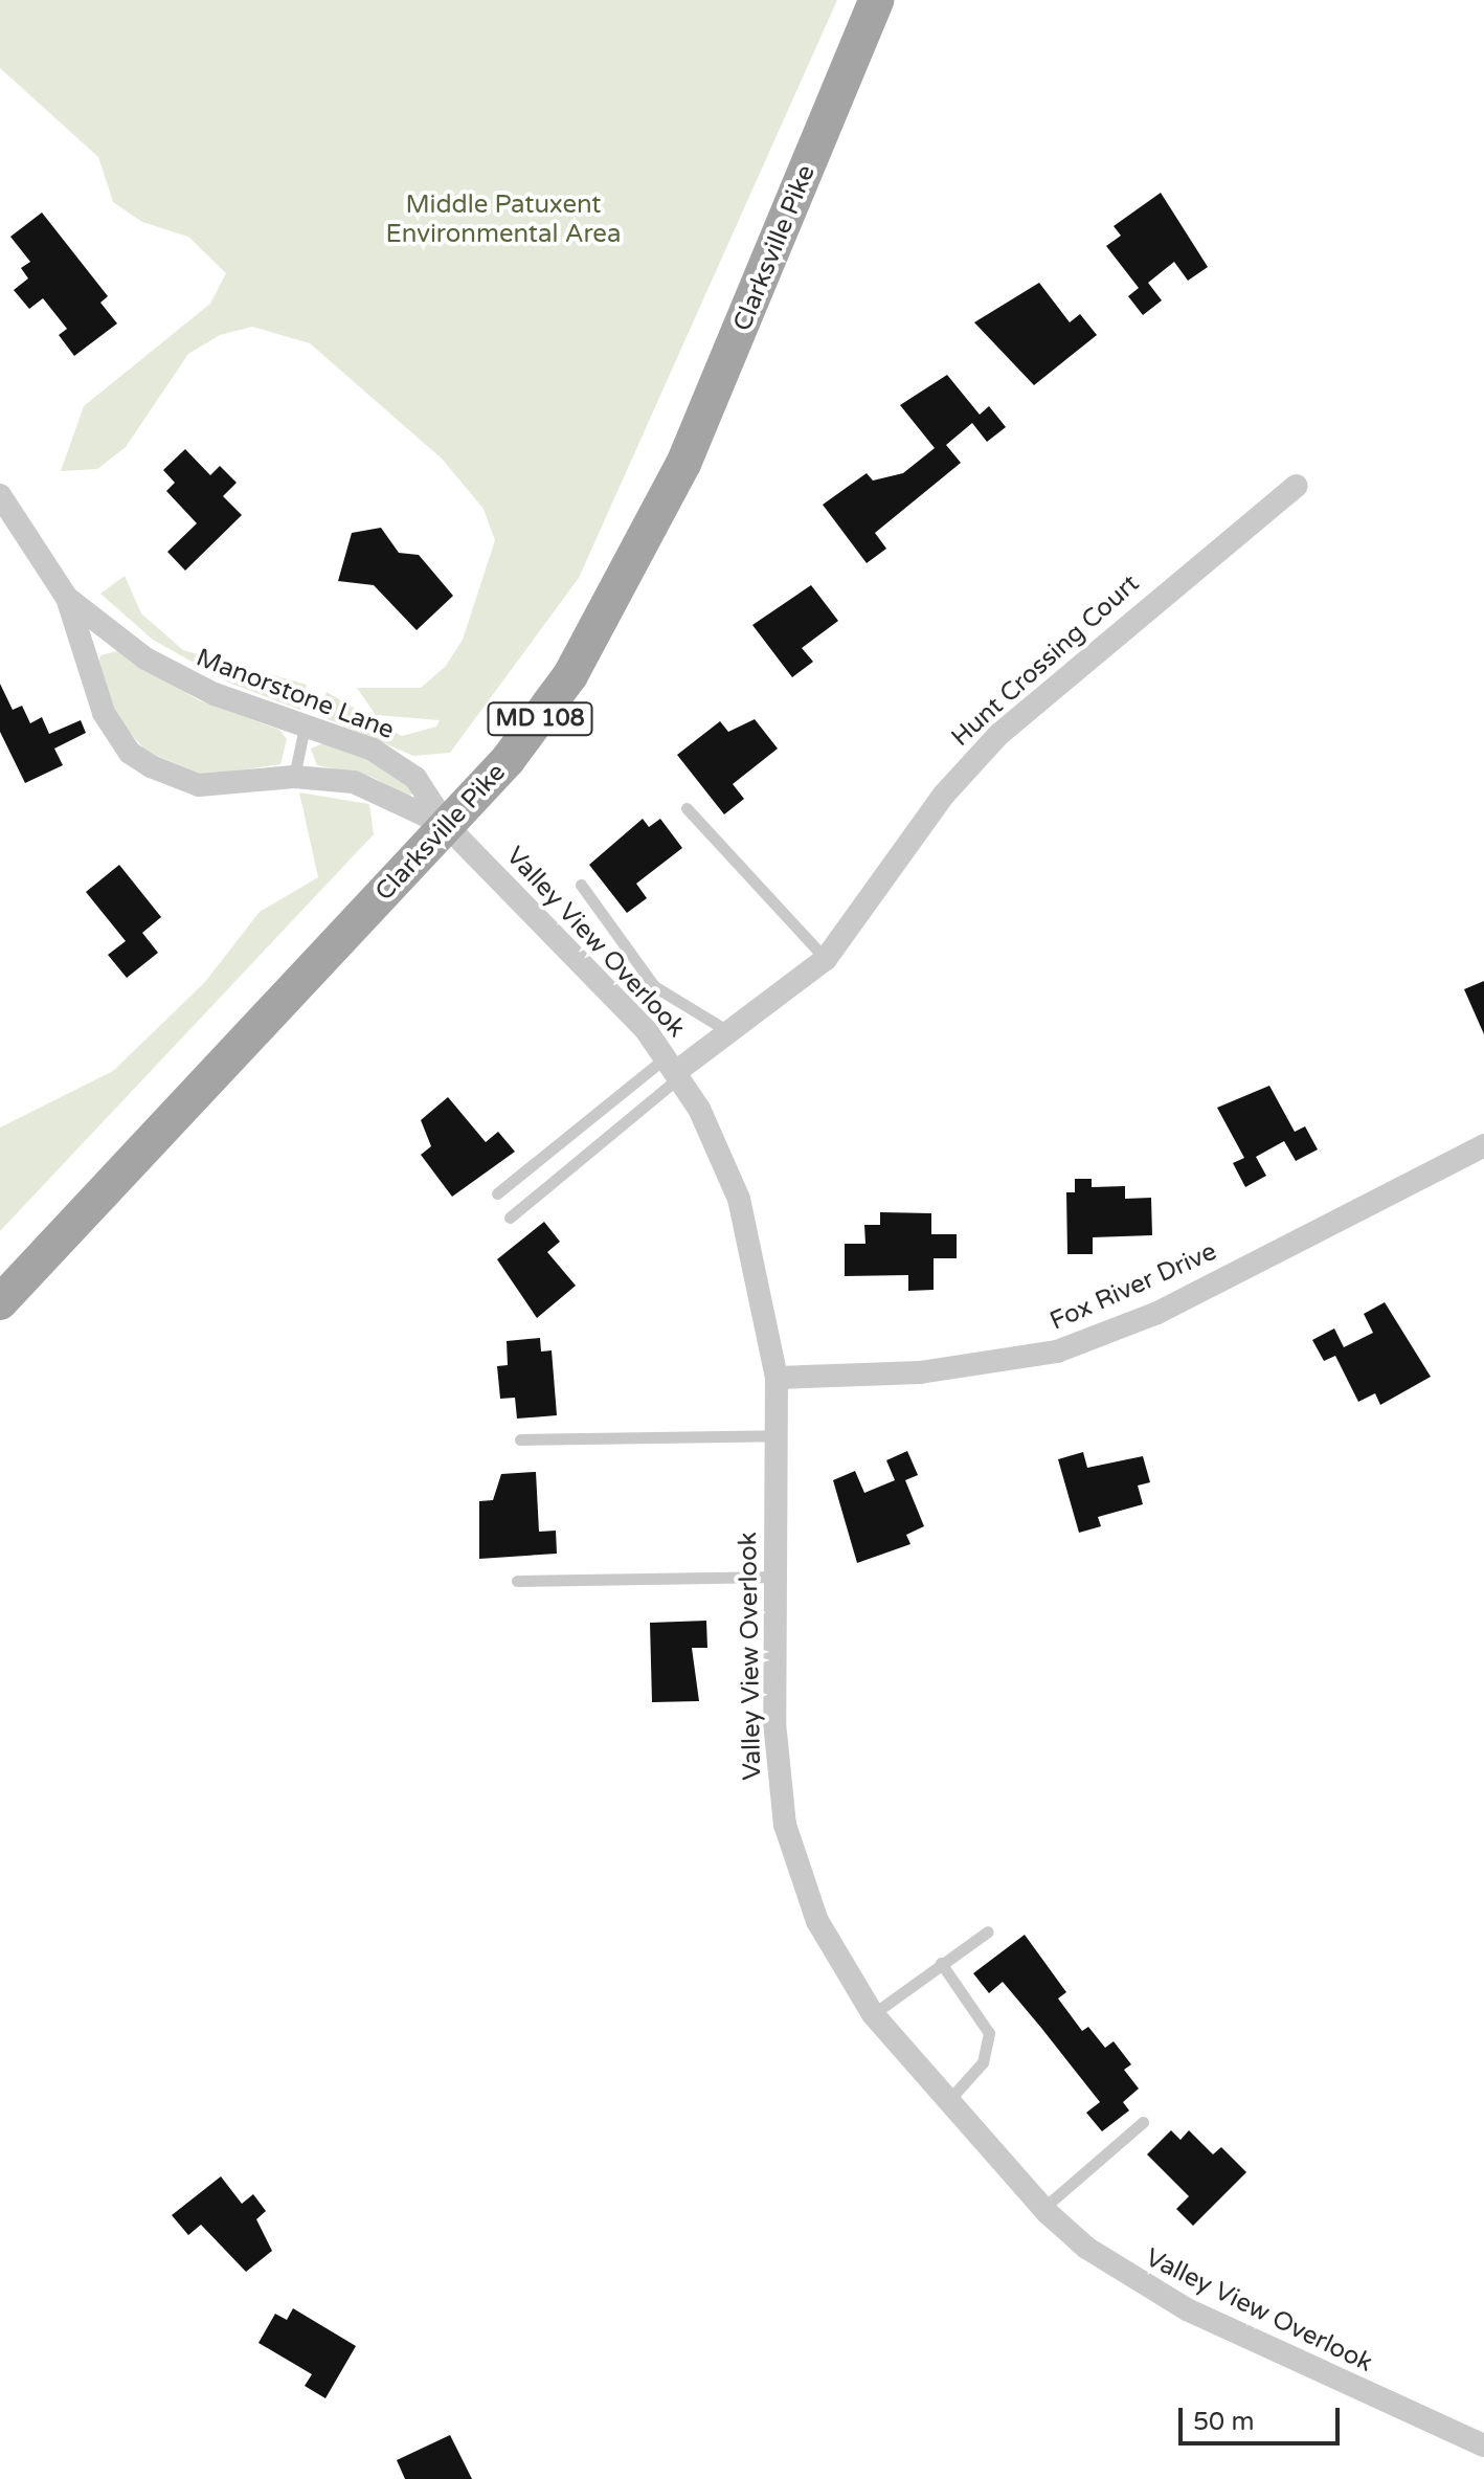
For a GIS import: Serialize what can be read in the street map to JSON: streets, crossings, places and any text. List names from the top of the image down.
{
  "streets": {
    "main road": ["Clarksville Pike", "MD 108"],
    "street": [
      "Hunt Crossing Court",
      "Manorstone Lane",
      "Valley View Overlook",
      "Fox River Drive"
    ]
  },
  "crossings": [
    ["Clarksville Pike", "Manorstone Lane"],
    ["Clarksville Pike", "Valley View Overlook"],
    ["Hunt Crossing Court", "Valley View Overlook"],
    ["Manorstone Lane", "Valley View Overlook"],
    ["Valley View Overlook", "Fox River Drive"]
  ],
  "parks": ["Middle Patuxent Environmental Area"],
  "scale_bar": "50 m"
}
